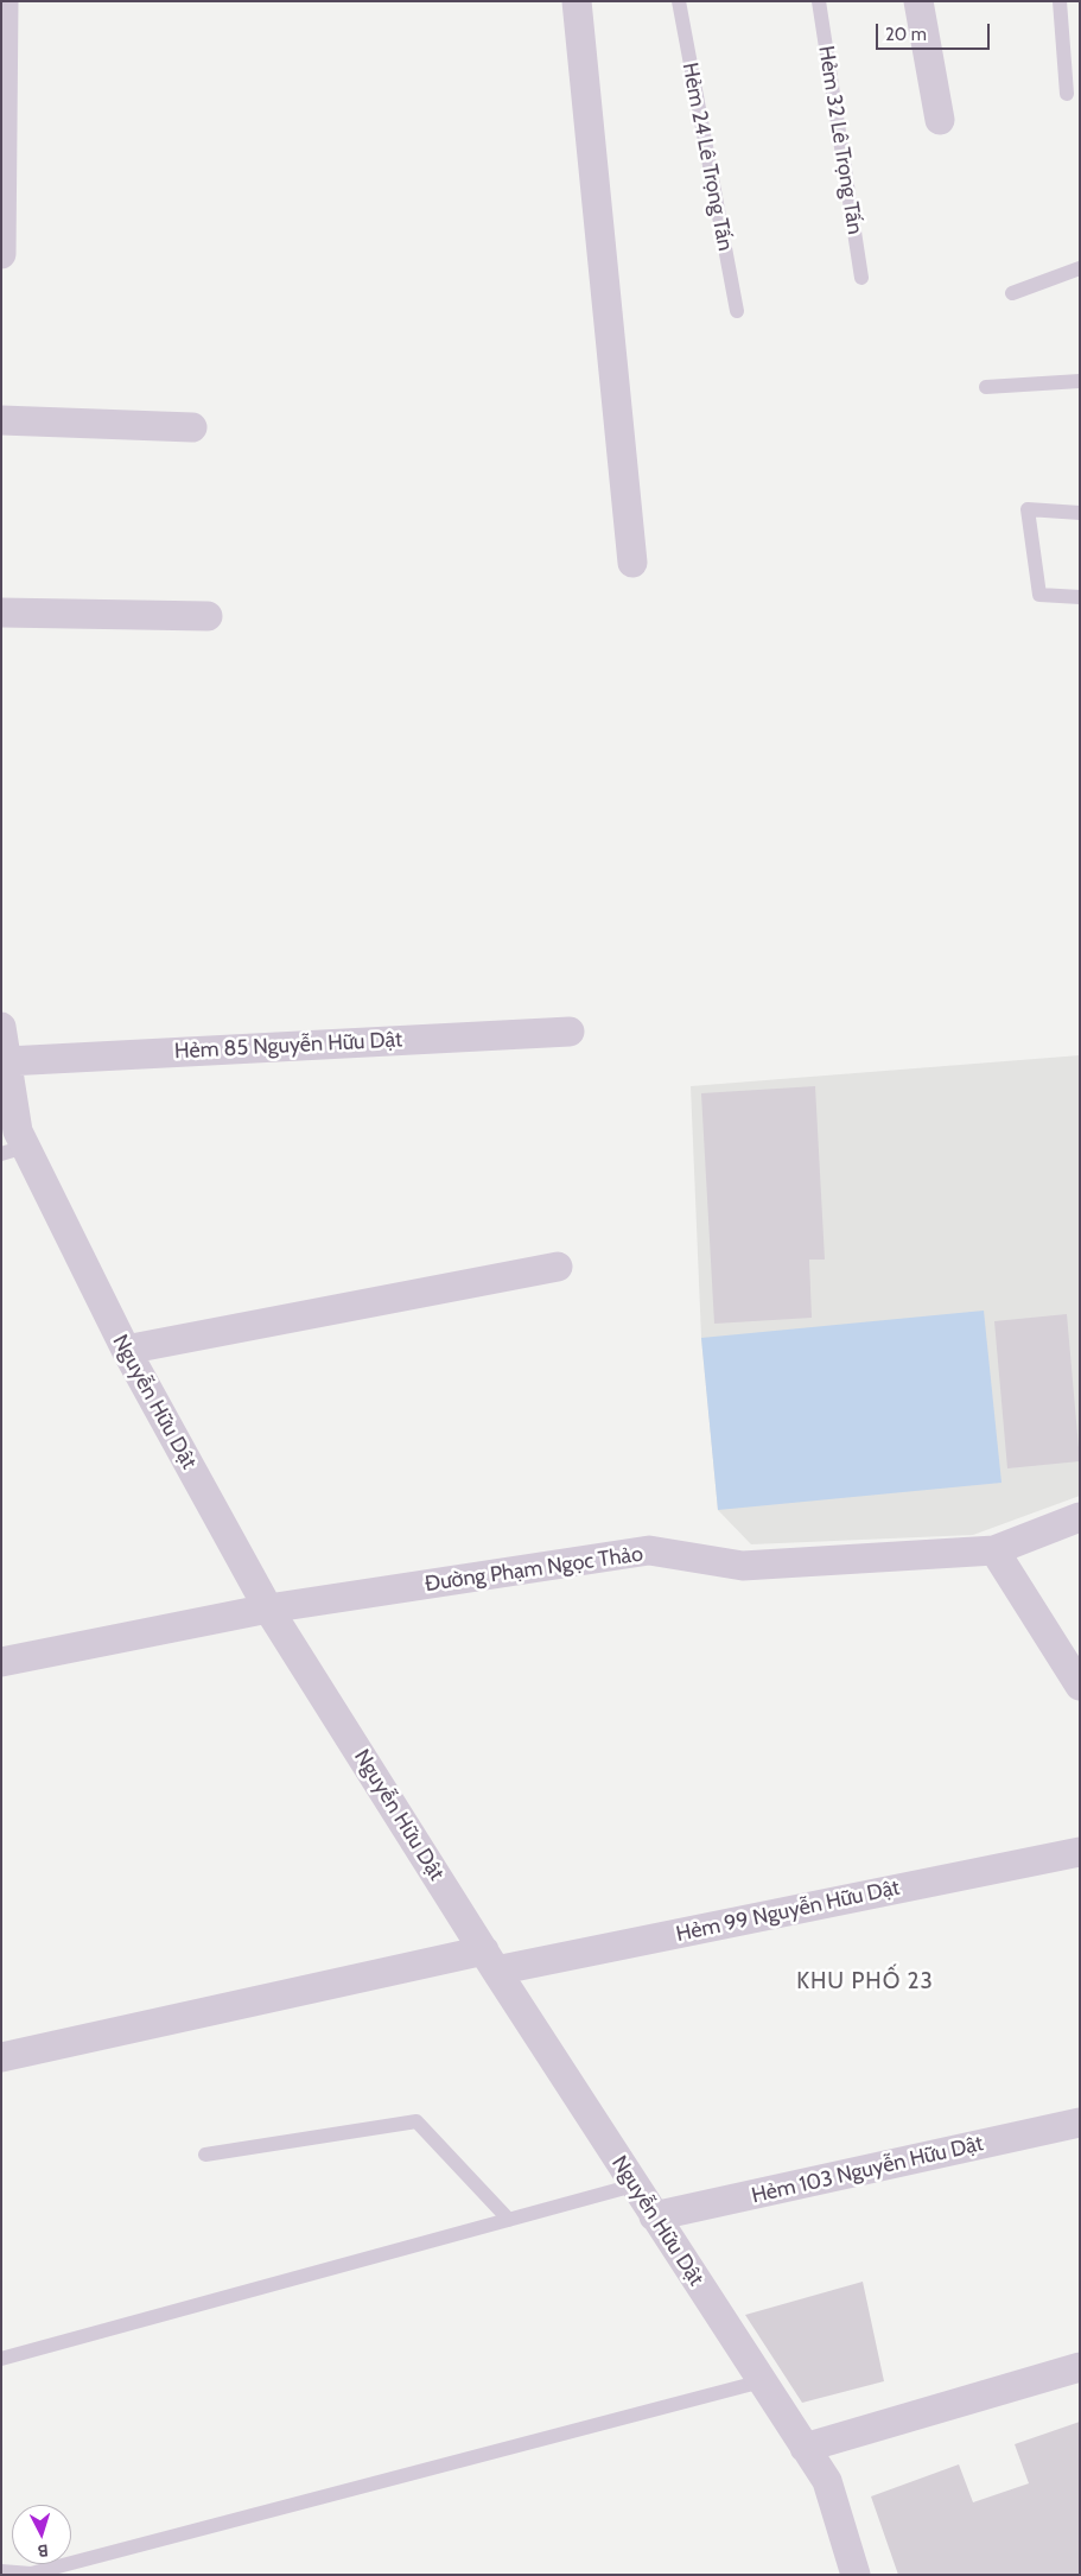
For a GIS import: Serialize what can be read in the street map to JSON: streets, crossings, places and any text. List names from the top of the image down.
{
  "streets": {
    "street": [
      "Hẻm 85 Nguyễn Hữu Dật",
      "Nguyễn Hữu Dật",
      "Đường Phạm Ngọc Thảo",
      "Hẻm 99 Nguyễn Hữu Dật",
      "Hẻm 103 Nguyễn Hữu Dật"
    ],
    "lane": ["Hẻm 32 Lê Trọng Tấn", "Hẻm 24 Lê Trọng Tấn"]
  },
  "crossings": [
    ["Hẻm 85 Nguyễn Hữu Dật", "Nguyễn Hữu Dật"],
    ["Nguyễn Hữu Dật", "Đường Phạm Ngọc Thảo"],
    ["Nguyễn Hữu Dật", "Hẻm 99 Nguyễn Hữu Dật"],
    ["Nguyễn Hữu Dật", "Hẻm 103 Nguyễn Hữu Dật"]
  ],
  "districts": ["KHU PHỐ 23"],
  "scale_bar": "20 m",
  "north": "bottom"
}
